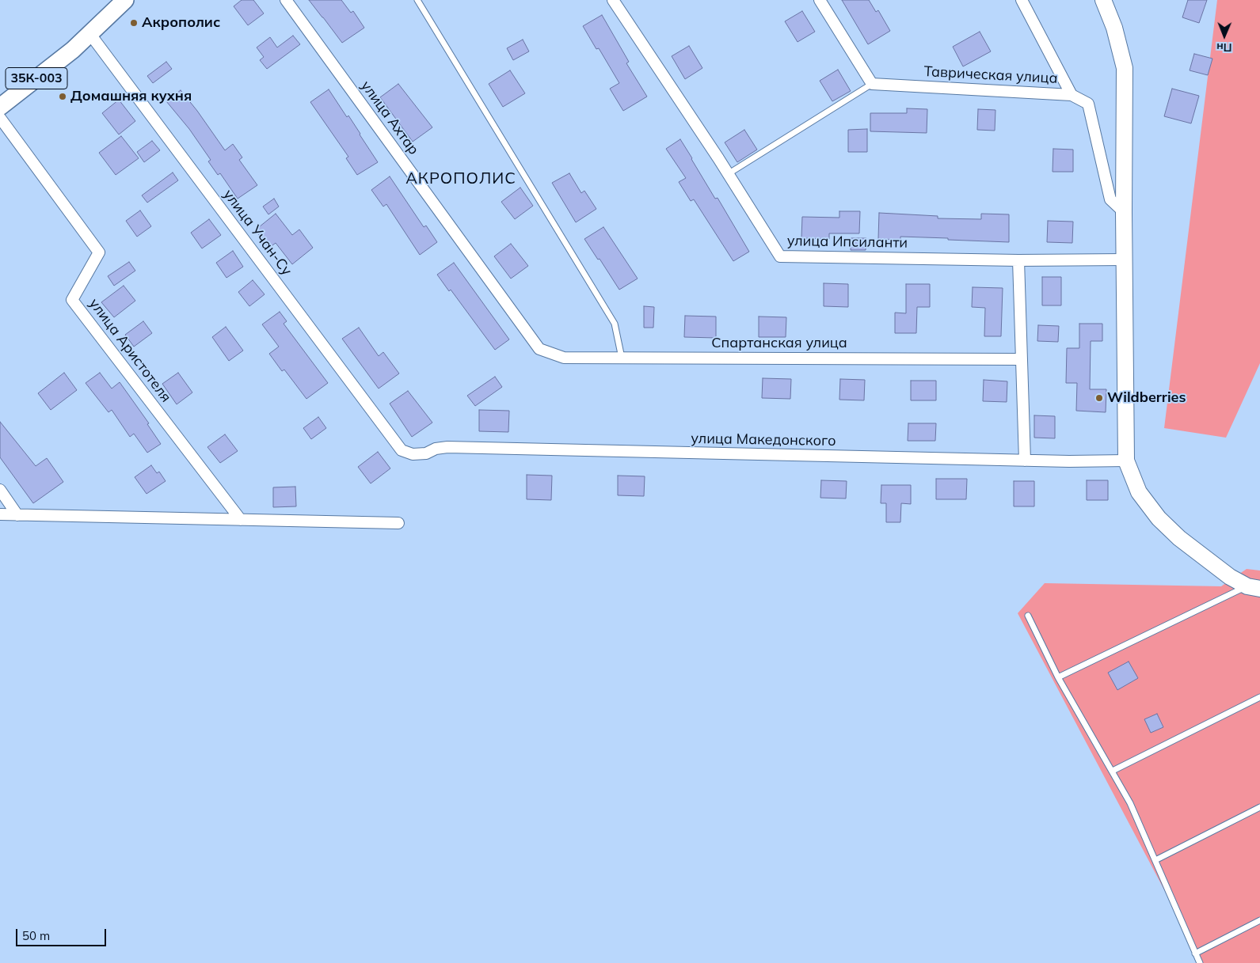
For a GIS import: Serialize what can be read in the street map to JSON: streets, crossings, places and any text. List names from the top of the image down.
{
  "streets": {
    "main road": ["35К-003"],
    "street": [
      "Таврическая улица",
      "улица Ахтар",
      "улица Учан-Су",
      "улица Ипсиланти",
      "Спартанская улица",
      "улица Аристотеля",
      "улица Македонского"
    ]
  },
  "crossings": [
    ["35К-003", "улица Учан-Су"],
    ["улица Ахтар", "Спартанская улица"],
    ["улица Учан-Су", "улица Македонского"]
  ],
  "districts": ["АКРОПОЛИС"],
  "places": ["Акрополис", "Домашняя кухня", "Wildberries"],
  "scale_bar": "50 m",
  "north": "bottom"
}
